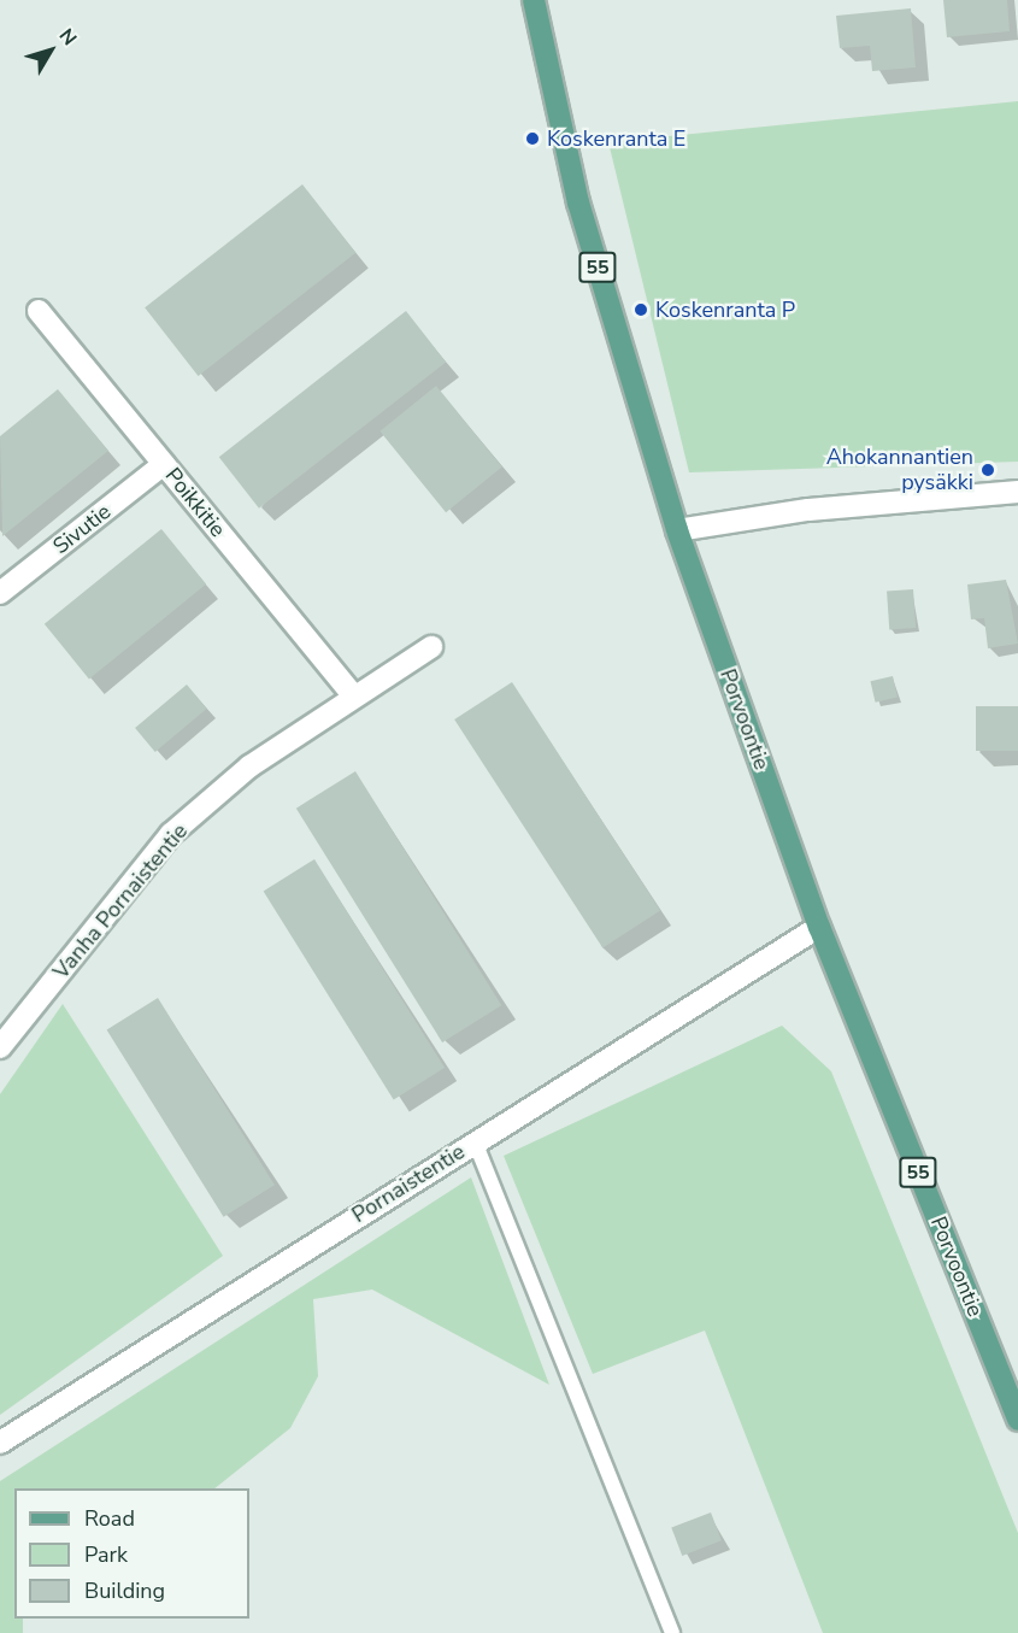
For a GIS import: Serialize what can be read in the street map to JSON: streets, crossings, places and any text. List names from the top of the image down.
{
  "streets": {
    "main road": ["55", "Porvoontie"],
    "street": [
      "Poikkitie",
      "Sivutie",
      "Vanha Pornaistentie",
      "Pornaistentie"
    ]
  },
  "crossings": [
    ["Poikkitie", "Sivutie"],
    ["Poikkitie", "Vanha Pornaistentie"],
    ["Porvoontie", "Pornaistentie"]
  ],
  "places": ["Koskenranta E", "Koskenranta P", "Ahokannantien pysäkki"],
  "legend": ["Road", "Park", "Building"],
  "north": "top right"
}
